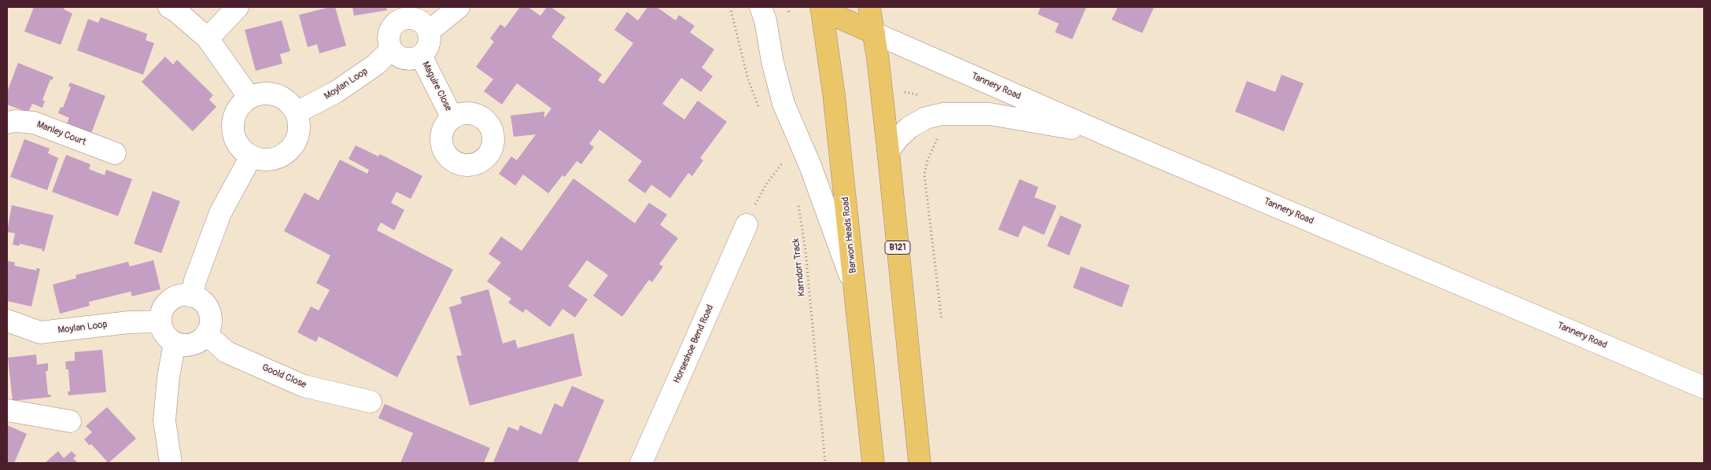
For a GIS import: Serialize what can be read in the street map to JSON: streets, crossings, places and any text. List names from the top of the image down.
{
  "streets": {
    "main road": ["Barwon Heads Road", "B121"],
    "street": [
      "Moylan Loop",
      "Maguire Close",
      "Tannery Road",
      "Manley Court",
      "Horseshoe Bend Road",
      "Goold Close"
    ],
    "path": ["Karndorr Track"]
  },
  "crossings": [
    ["Moylan Loop", "Maguire Close"],
    ["Moylan Loop", "Goold Close"],
    ["Tannery Road", "B121"]
  ]
}
